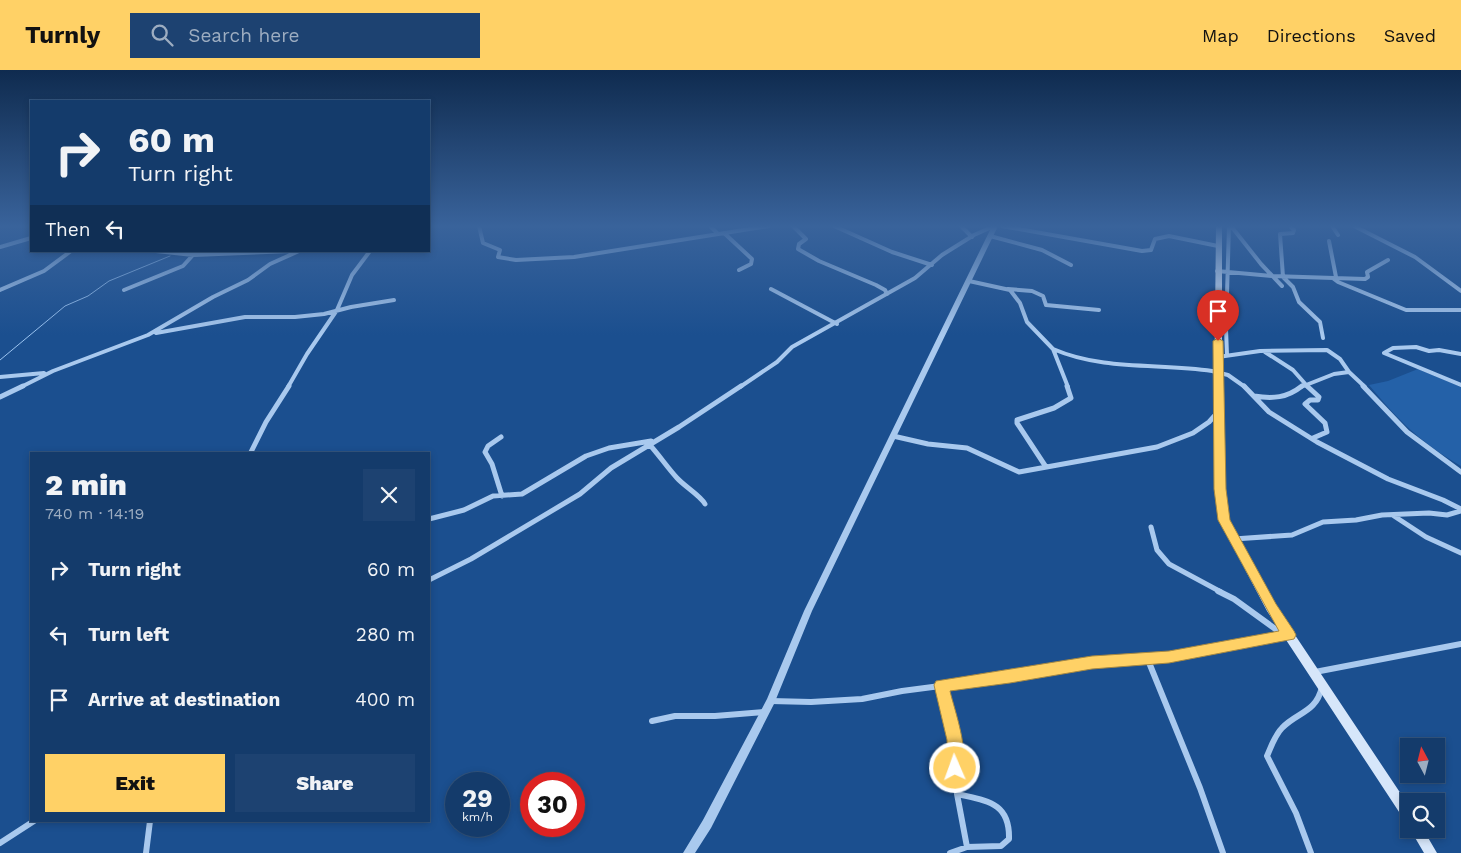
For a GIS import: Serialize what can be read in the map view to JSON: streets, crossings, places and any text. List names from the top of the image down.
{
  "north": "top",
  "page": {
    "header": "Turnly",
    "search": "Search here",
    "nav": ["Map", "Directions", "Saved"],
    "turn": ["60 m", "Turn right"],
    "then": "Then",
    "heading": ["2 min", "740 m · 14:19"],
    "list": [
      {
        "name": "Turn right",
        "value": "60 m"
      },
      {
        "name": "Turn left",
        "value": "280 m"
      },
      {
        "name": "Arrive at destination",
        "value": "400 m"
      }
    ],
    "buttons": ["Exit", "Share"],
    "speed": "29 km/h",
    "limit": "30"
  }
}
